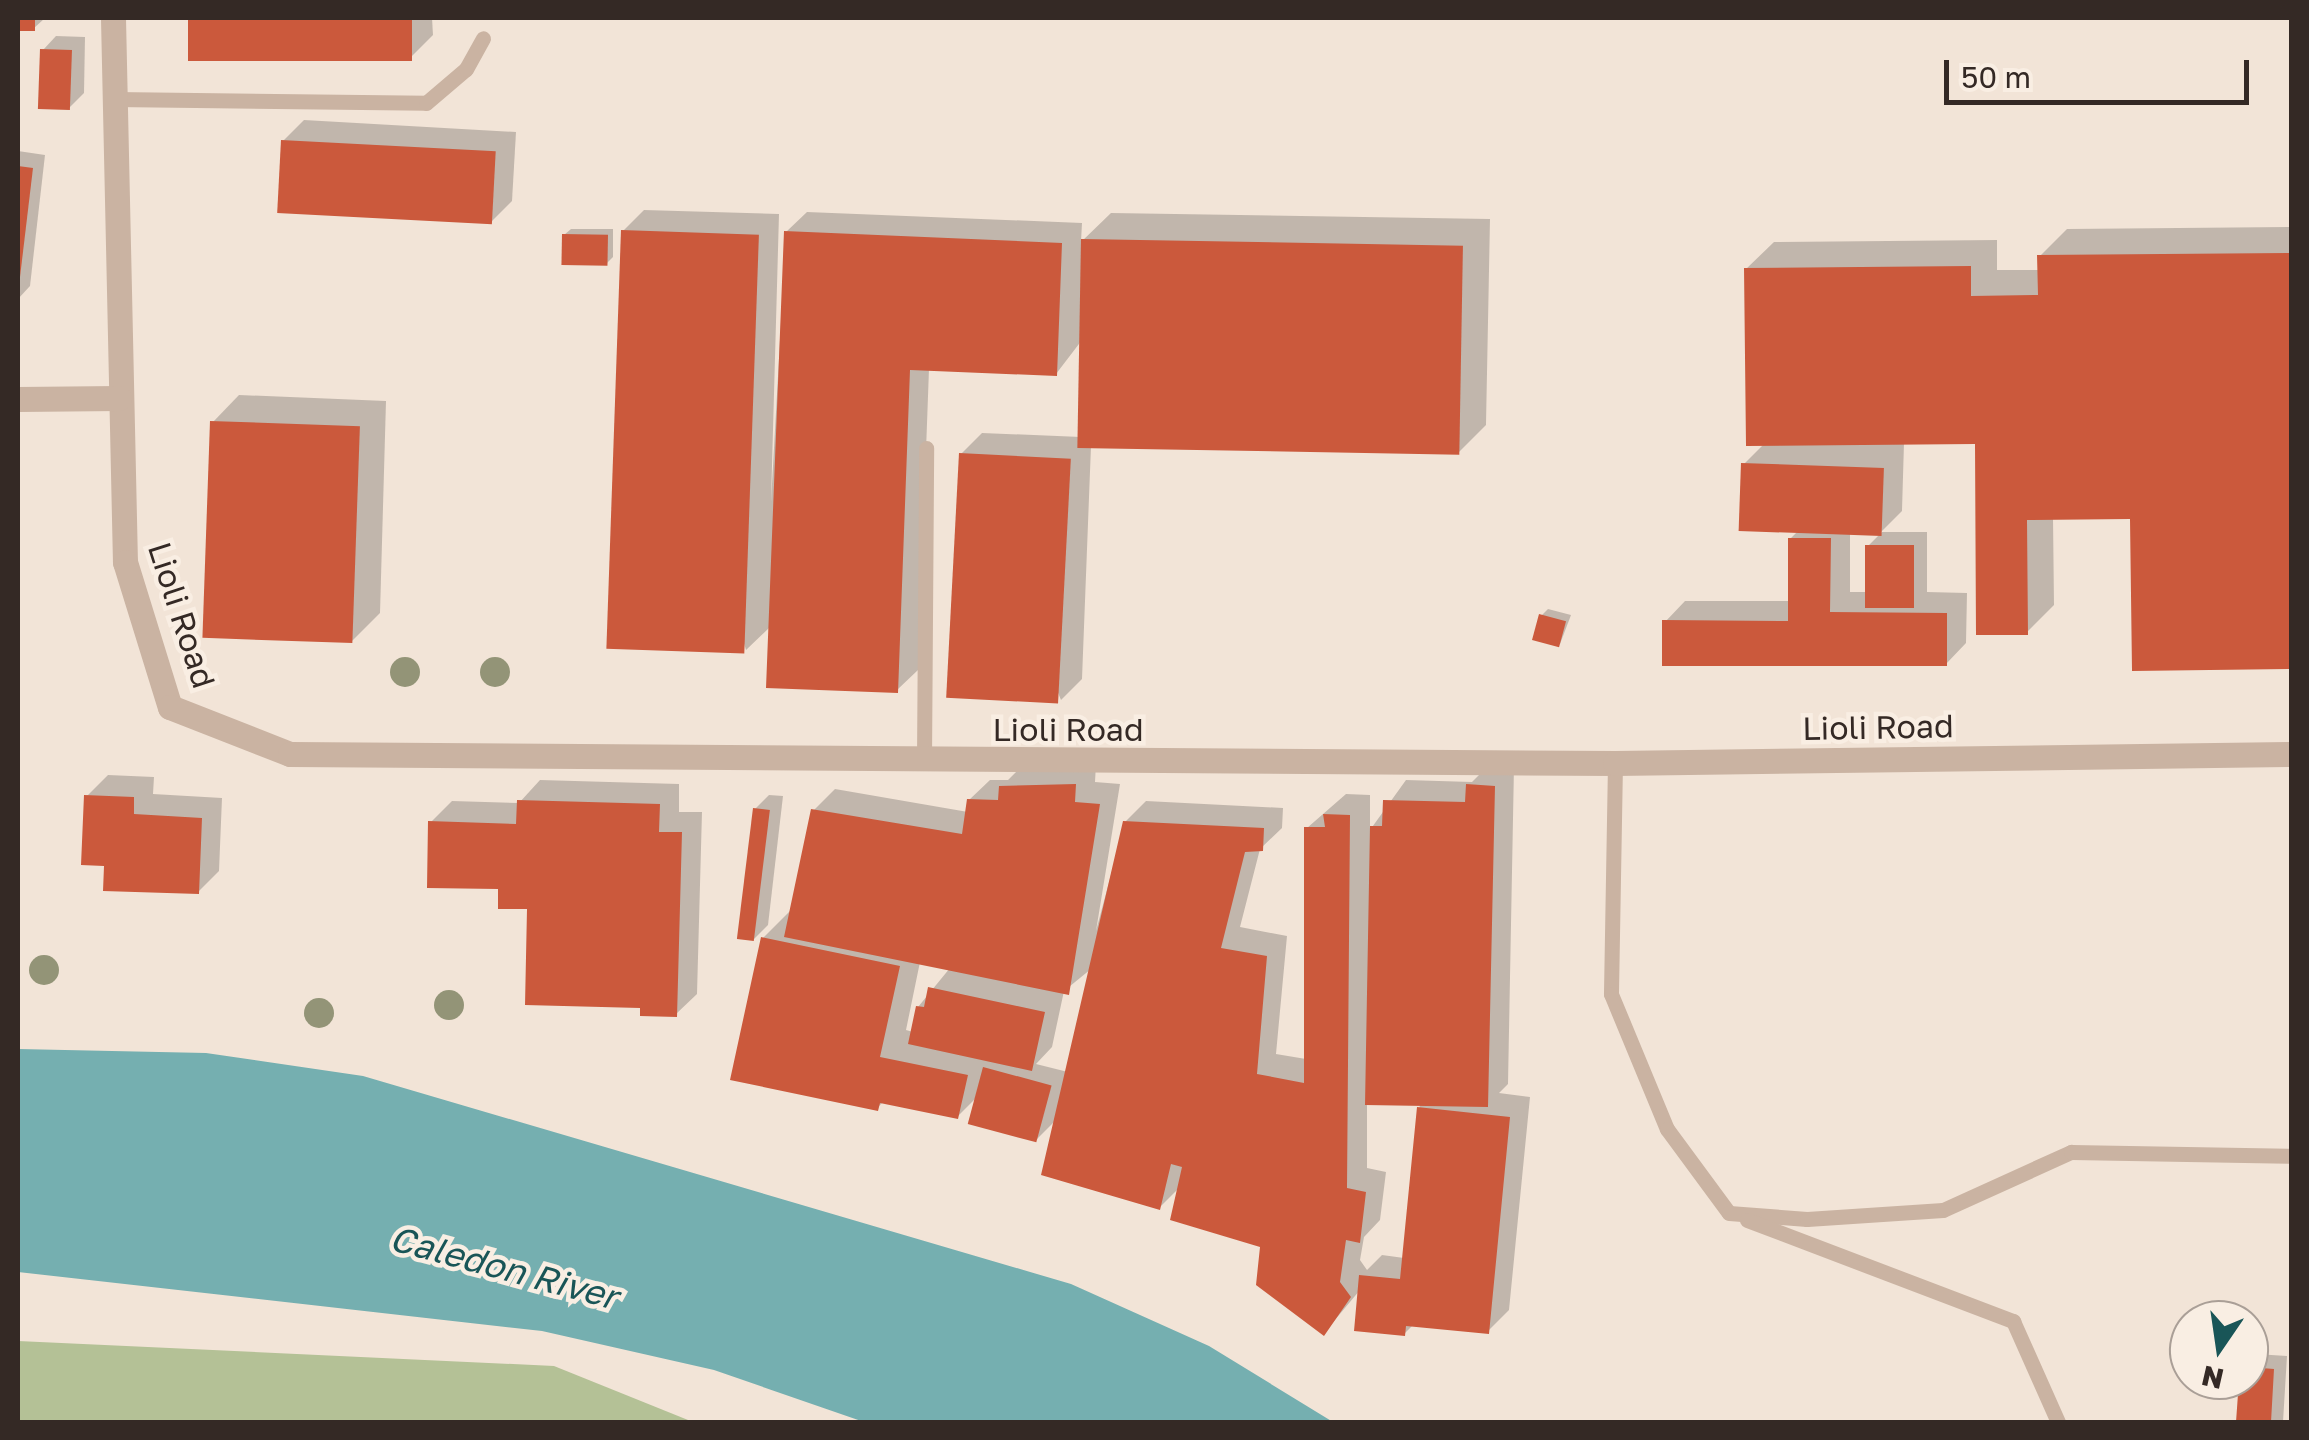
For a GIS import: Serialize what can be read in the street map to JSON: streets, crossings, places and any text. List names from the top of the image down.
{
  "streets": {
    "street": ["Lioli Road"]
  },
  "water": ["Caledon River"],
  "scale_bar": "50 m",
  "north": "bottom"
}
